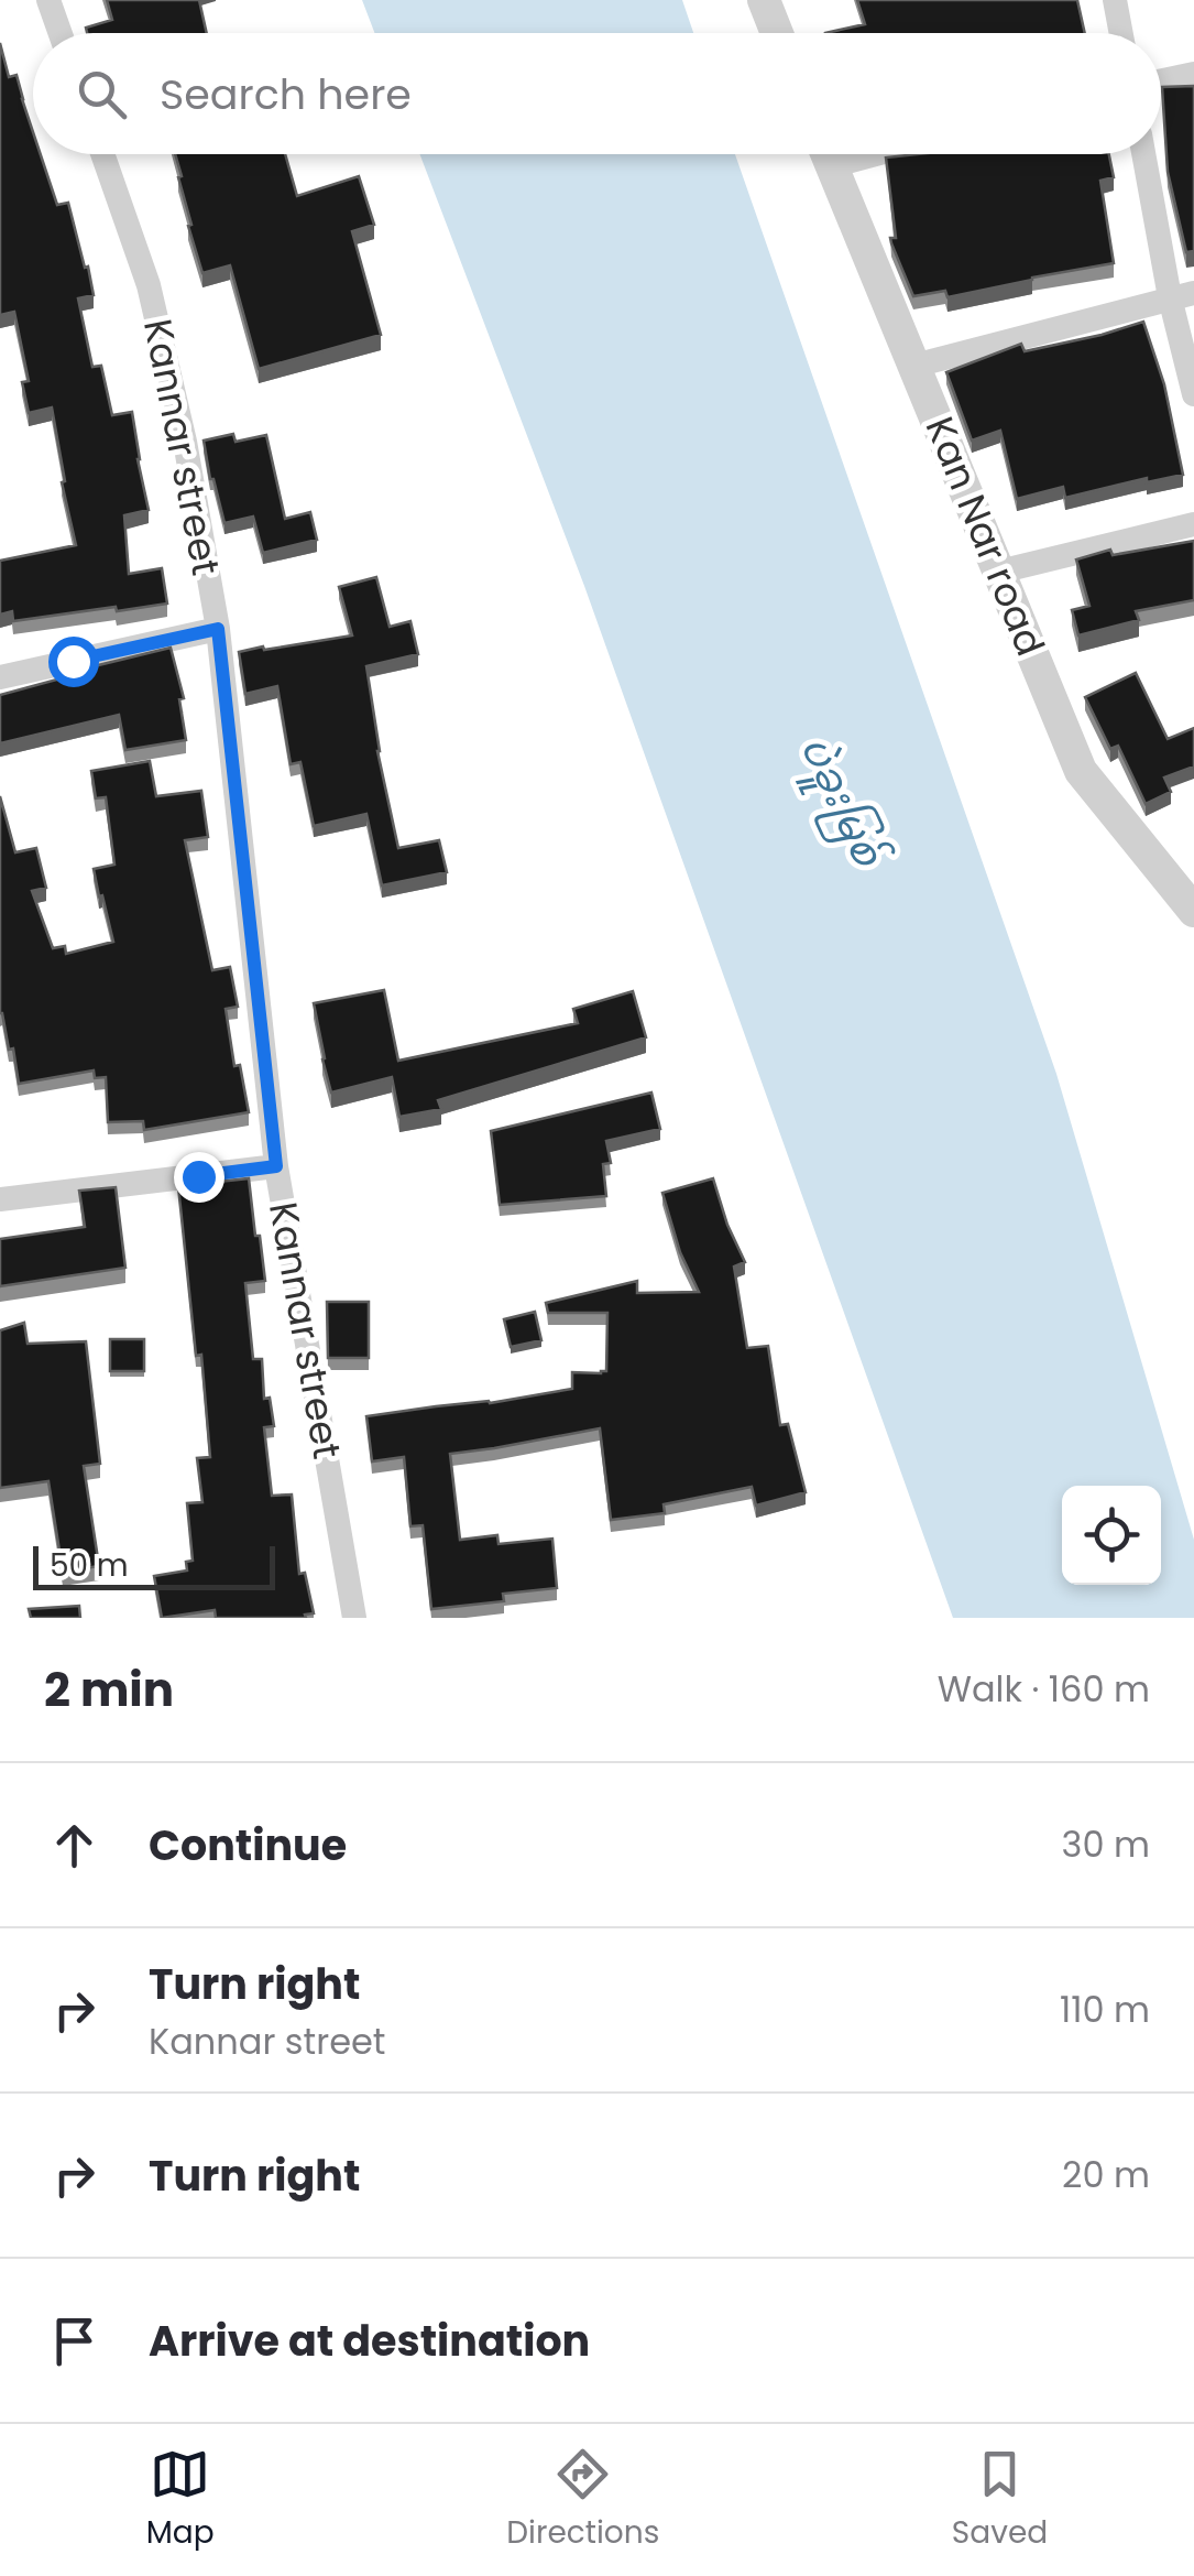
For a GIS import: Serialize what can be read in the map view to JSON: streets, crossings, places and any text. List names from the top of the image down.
{
  "streets": {
    "street": ["Kannar street", "Kan Nar road"]
  },
  "water": ["ပဲခူးမြစ်"],
  "scale_bar": "50 m",
  "page": {
    "search": "Search here",
    "scale": "50 m",
    "heading": ["2 min", "Walk · 160 m"],
    "list": [
      ["Continue", "30 m"],
      ["Turn right", "Kannar street", "110 m"],
      ["Turn right", "20 m"],
      "Arrive at destination"
    ],
    "nav": ["Map", "Directions", "Saved"]
  }
}
